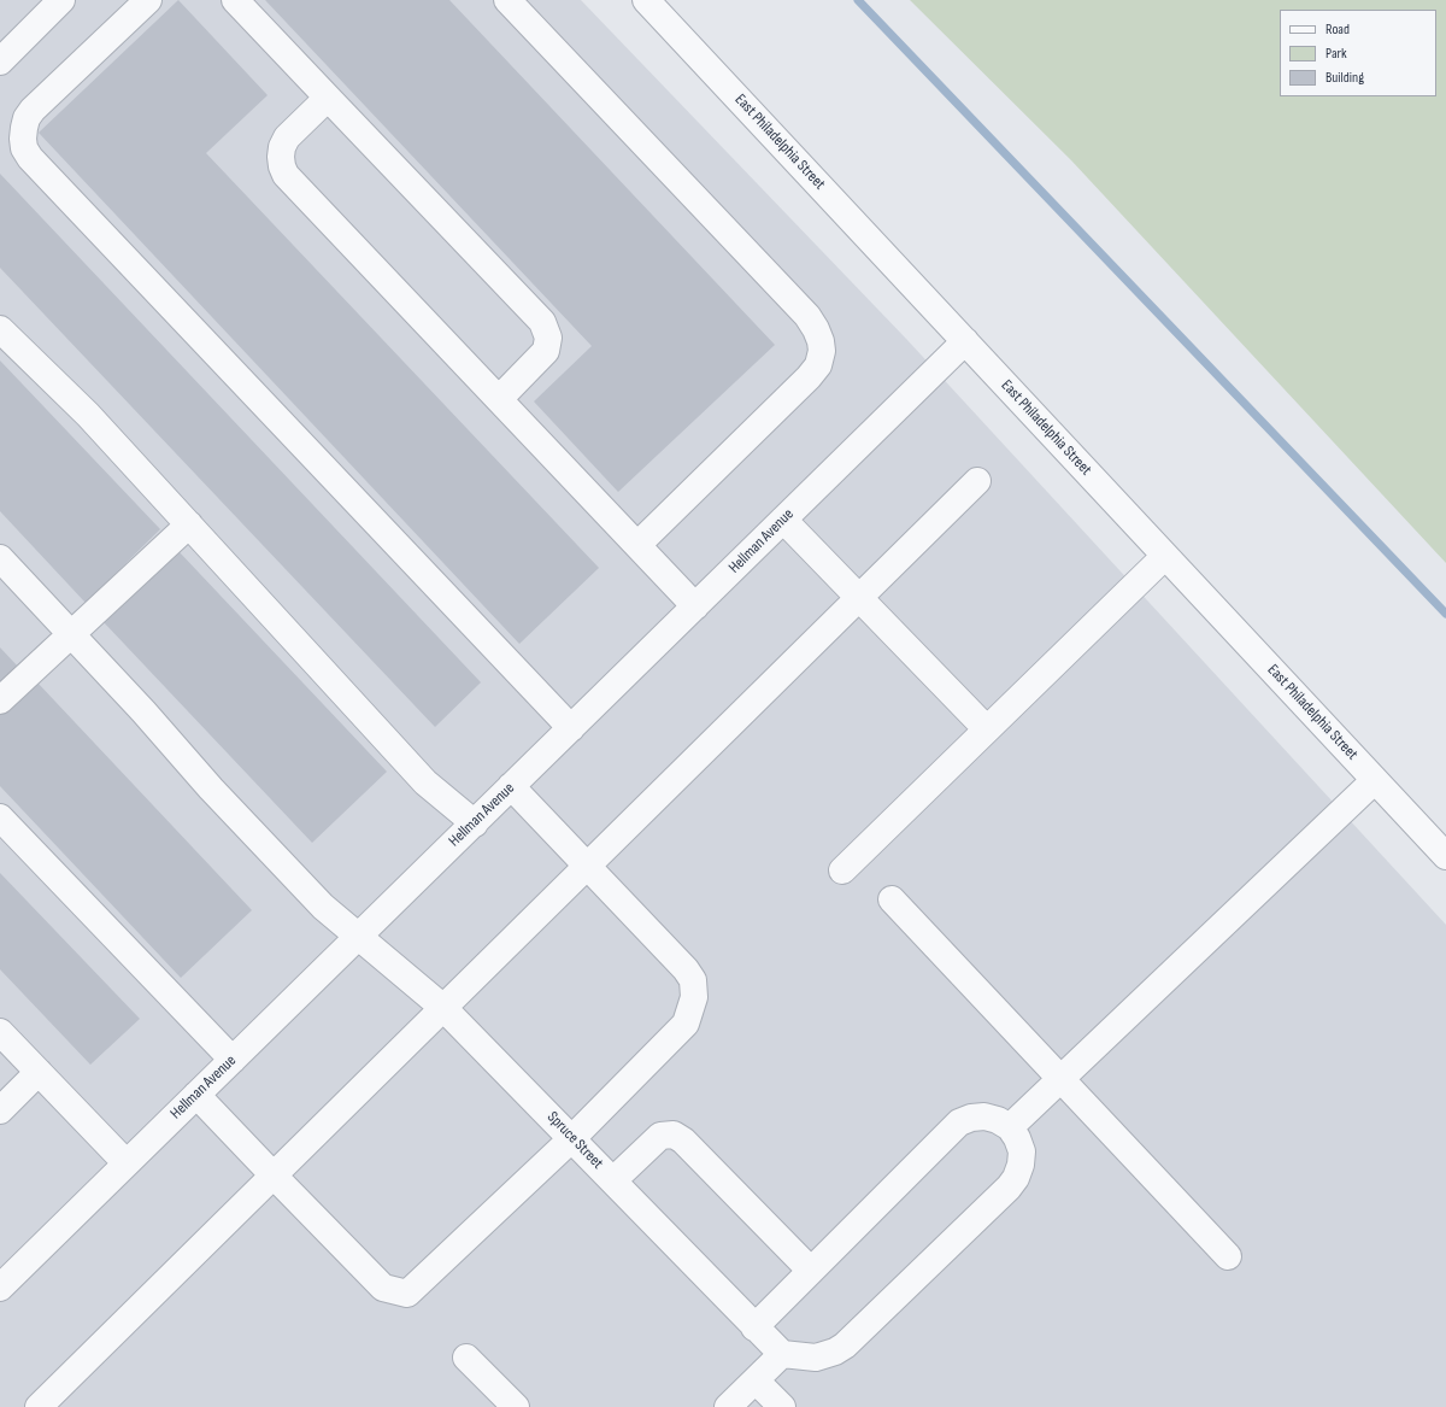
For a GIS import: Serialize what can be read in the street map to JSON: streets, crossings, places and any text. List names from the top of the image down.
{
  "streets": {
    "street": ["East Philadelphia Street", "Hellman Avenue", "Spruce Street"]
  },
  "crossings": [
    ["East Philadelphia Street", "Hellman Avenue"],
    ["Hellman Avenue", "Spruce Street"]
  ],
  "legend": ["Road", "Park", "Building"]
}
